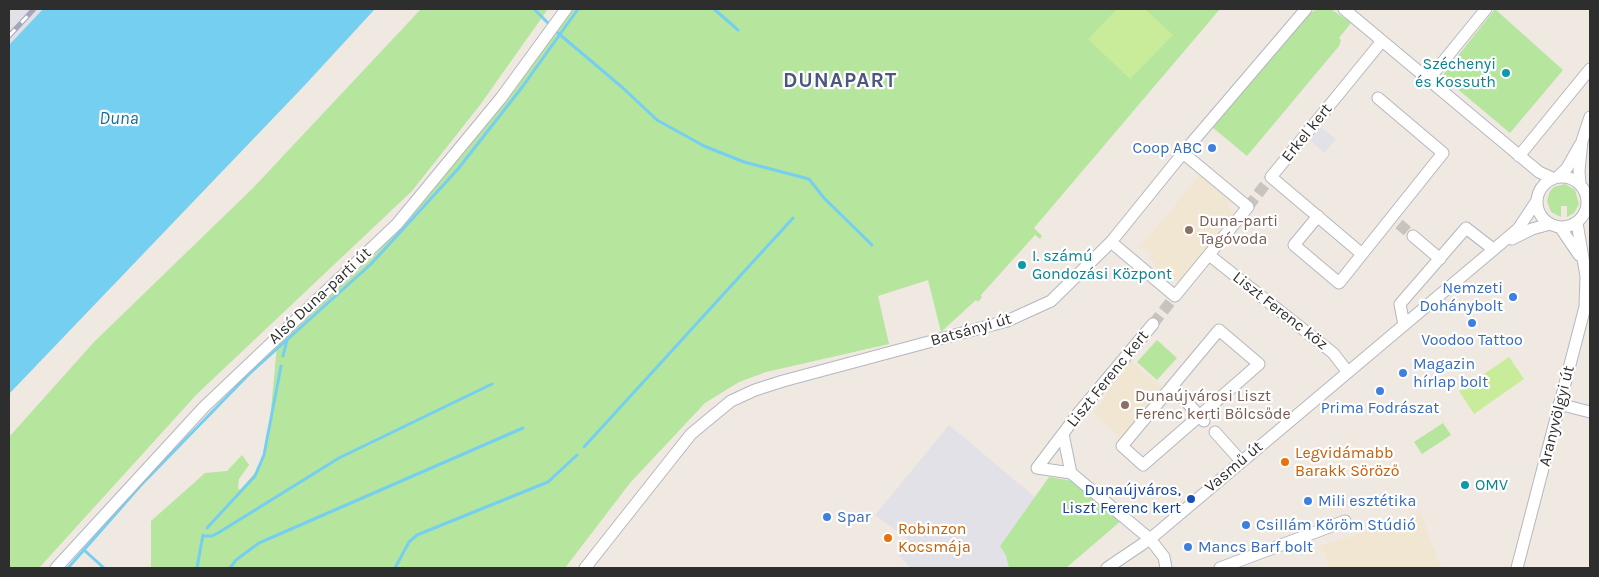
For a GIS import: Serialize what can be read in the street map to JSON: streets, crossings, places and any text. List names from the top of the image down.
{
  "streets": {
    "street": [
      "Erkel kert",
      "Alsó Duna-parti út",
      "Liszt Ferenc köz",
      "Batsányi út",
      "Liszt Ferenc kert",
      "Aranyvölgyi út",
      "Vasmű út"
    ]
  },
  "crossings": [
    ["Liszt Ferenc köz", "Vasmű út"],
    ["Aranyvölgyi út", "Vasmű út"]
  ],
  "districts": ["DUNAPART"],
  "water": ["Duna"],
  "places": [
    "Széchenyi és Kossuth",
    "Coop ABC",
    "Duna-parti Tagóvoda",
    "I. számú Gondozási Központ",
    "Nemzeti Dohánybolt",
    "Voodoo Tattoo",
    "Magazin hírlap bolt",
    "Prima Fodrászat",
    "Dunaújvárosi Liszt Ferenc kerti Bölcsőde",
    "Legvidámabb Barakk Söröző",
    "OMV",
    "Dunaújváros, Liszt Ferenc kert",
    "Mili esztétika",
    "Spar",
    "Csillám Köröm Stúdió",
    "Robinzon Kocsmája",
    "Mancs Barf bolt"
  ]
}
